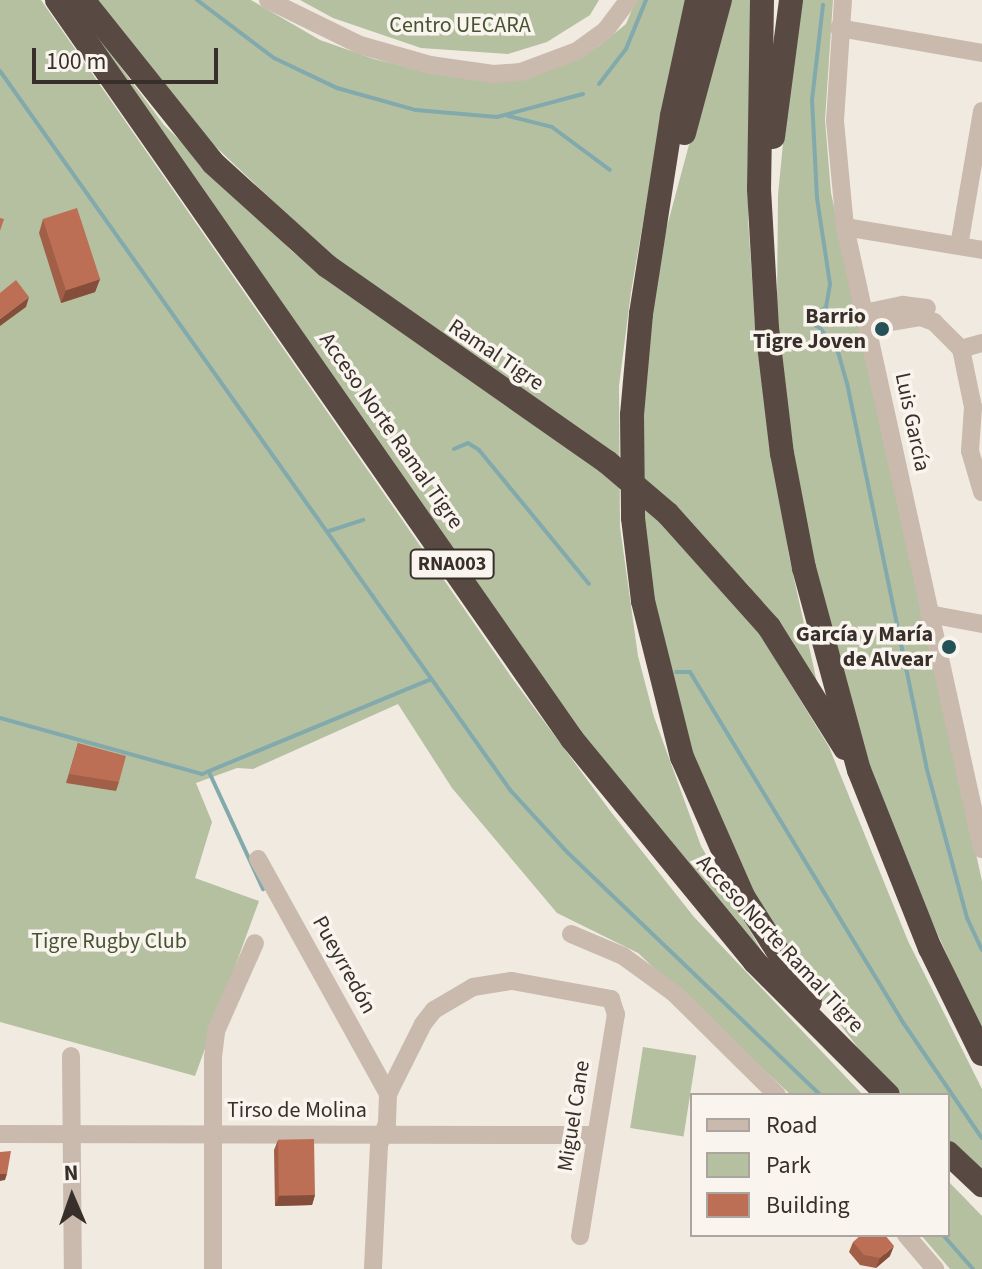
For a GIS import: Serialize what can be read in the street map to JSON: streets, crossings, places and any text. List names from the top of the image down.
{
  "streets": {
    "highway": ["Ramal Tigre", "Acceso Norte Ramal Tigre", "RNA003"],
    "street": [
      "Luis García",
      "Pueyrredón",
      "Tirso de Molina",
      "Miguel Cane"
    ]
  },
  "crossings": [
    ["Pueyrredón", "Miguel Cane"],
    ["Tirso de Molina", "Miguel Cane"]
  ],
  "parks": ["Centro UECARA", "Tigre Rugby Club"],
  "places": ["Barrio Tigre Joven", "García y María de Alvear"],
  "legend": ["Road", "Park", "Building"],
  "scale_bar": "100 m",
  "north": "top"
}
